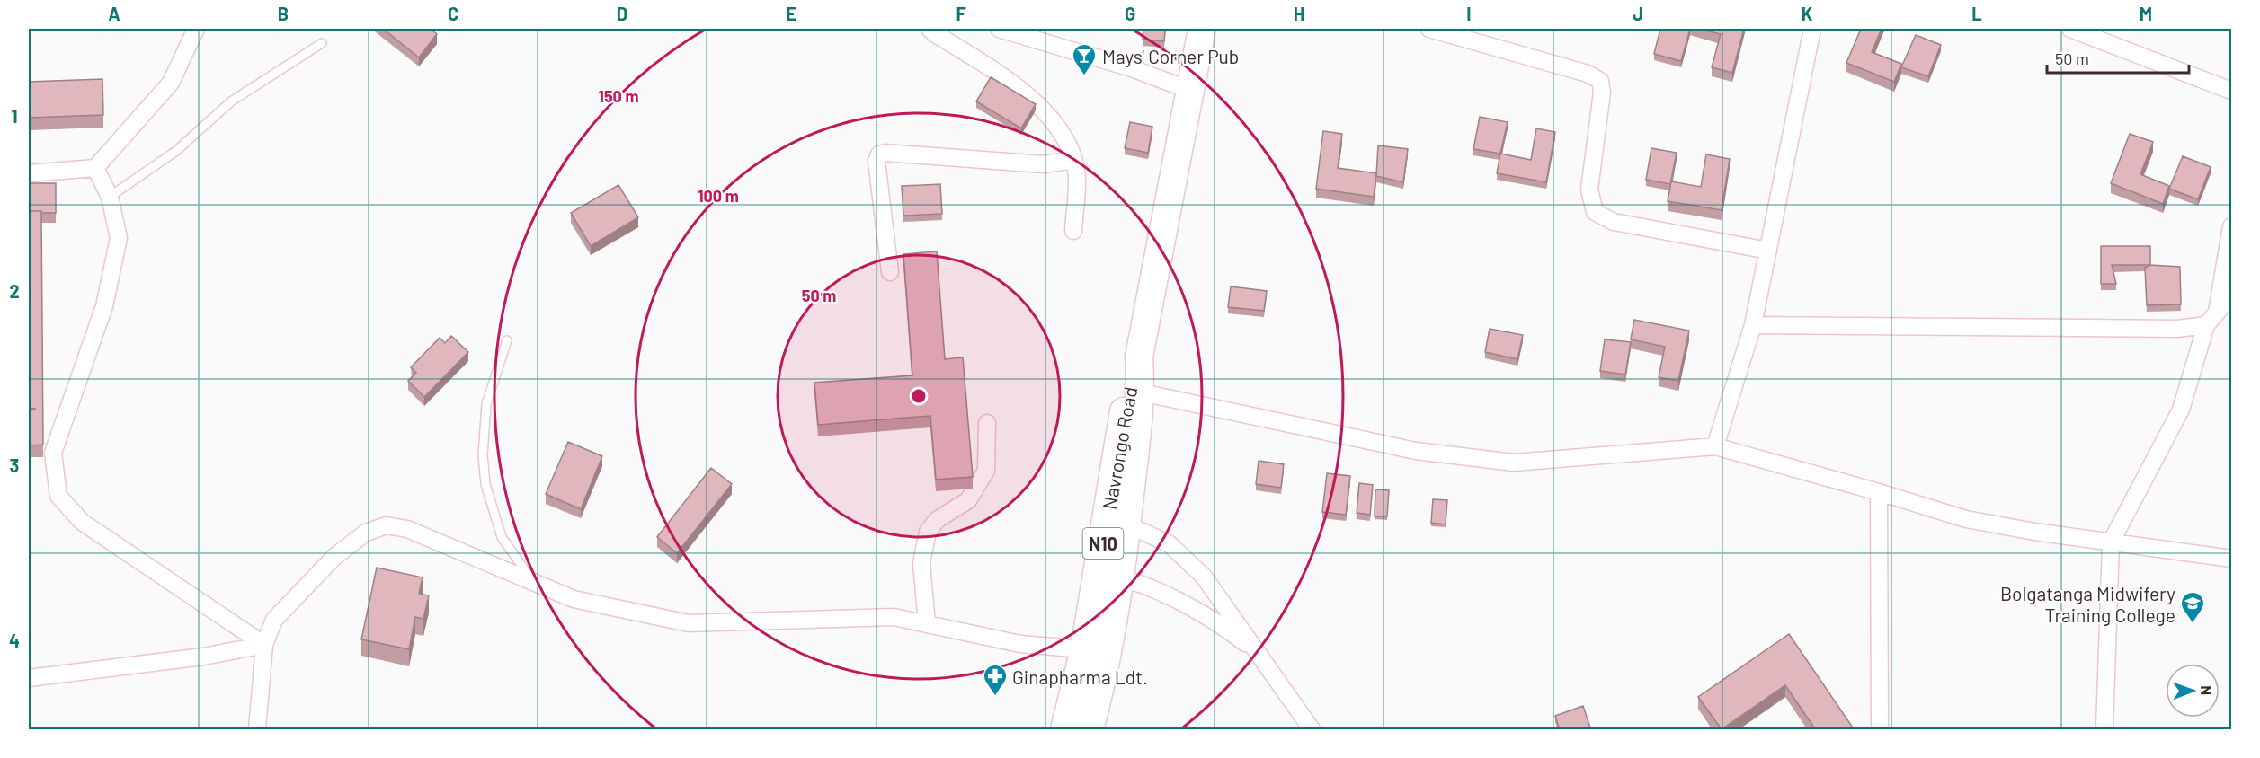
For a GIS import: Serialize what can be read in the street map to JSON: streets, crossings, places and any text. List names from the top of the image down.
{
  "streets": {
    "highway": ["Navrongo Road", "N10"]
  },
  "crossings": [
    ["Navrongo Road", "N10"]
  ],
  "places": {
    "bar": ["Mays' Corner Pub"],
    "school or university": ["Bolgatanga Midwifery Training College"],
    "pharmacy": ["Ginapharma Ldt."]
  },
  "scale_bar": "50 m",
  "north": "right",
  "grid": {
    "columns": [
      "A",
      "B",
      "C",
      "D",
      "E",
      "F",
      "G",
      "H",
      "I",
      "J",
      "K",
      "L",
      "M"
    ],
    "rows": [
      "1",
      "2",
      "3",
      "4"
    ]
  },
  "rings": ["150 m", "100 m", "50 m"]
}
